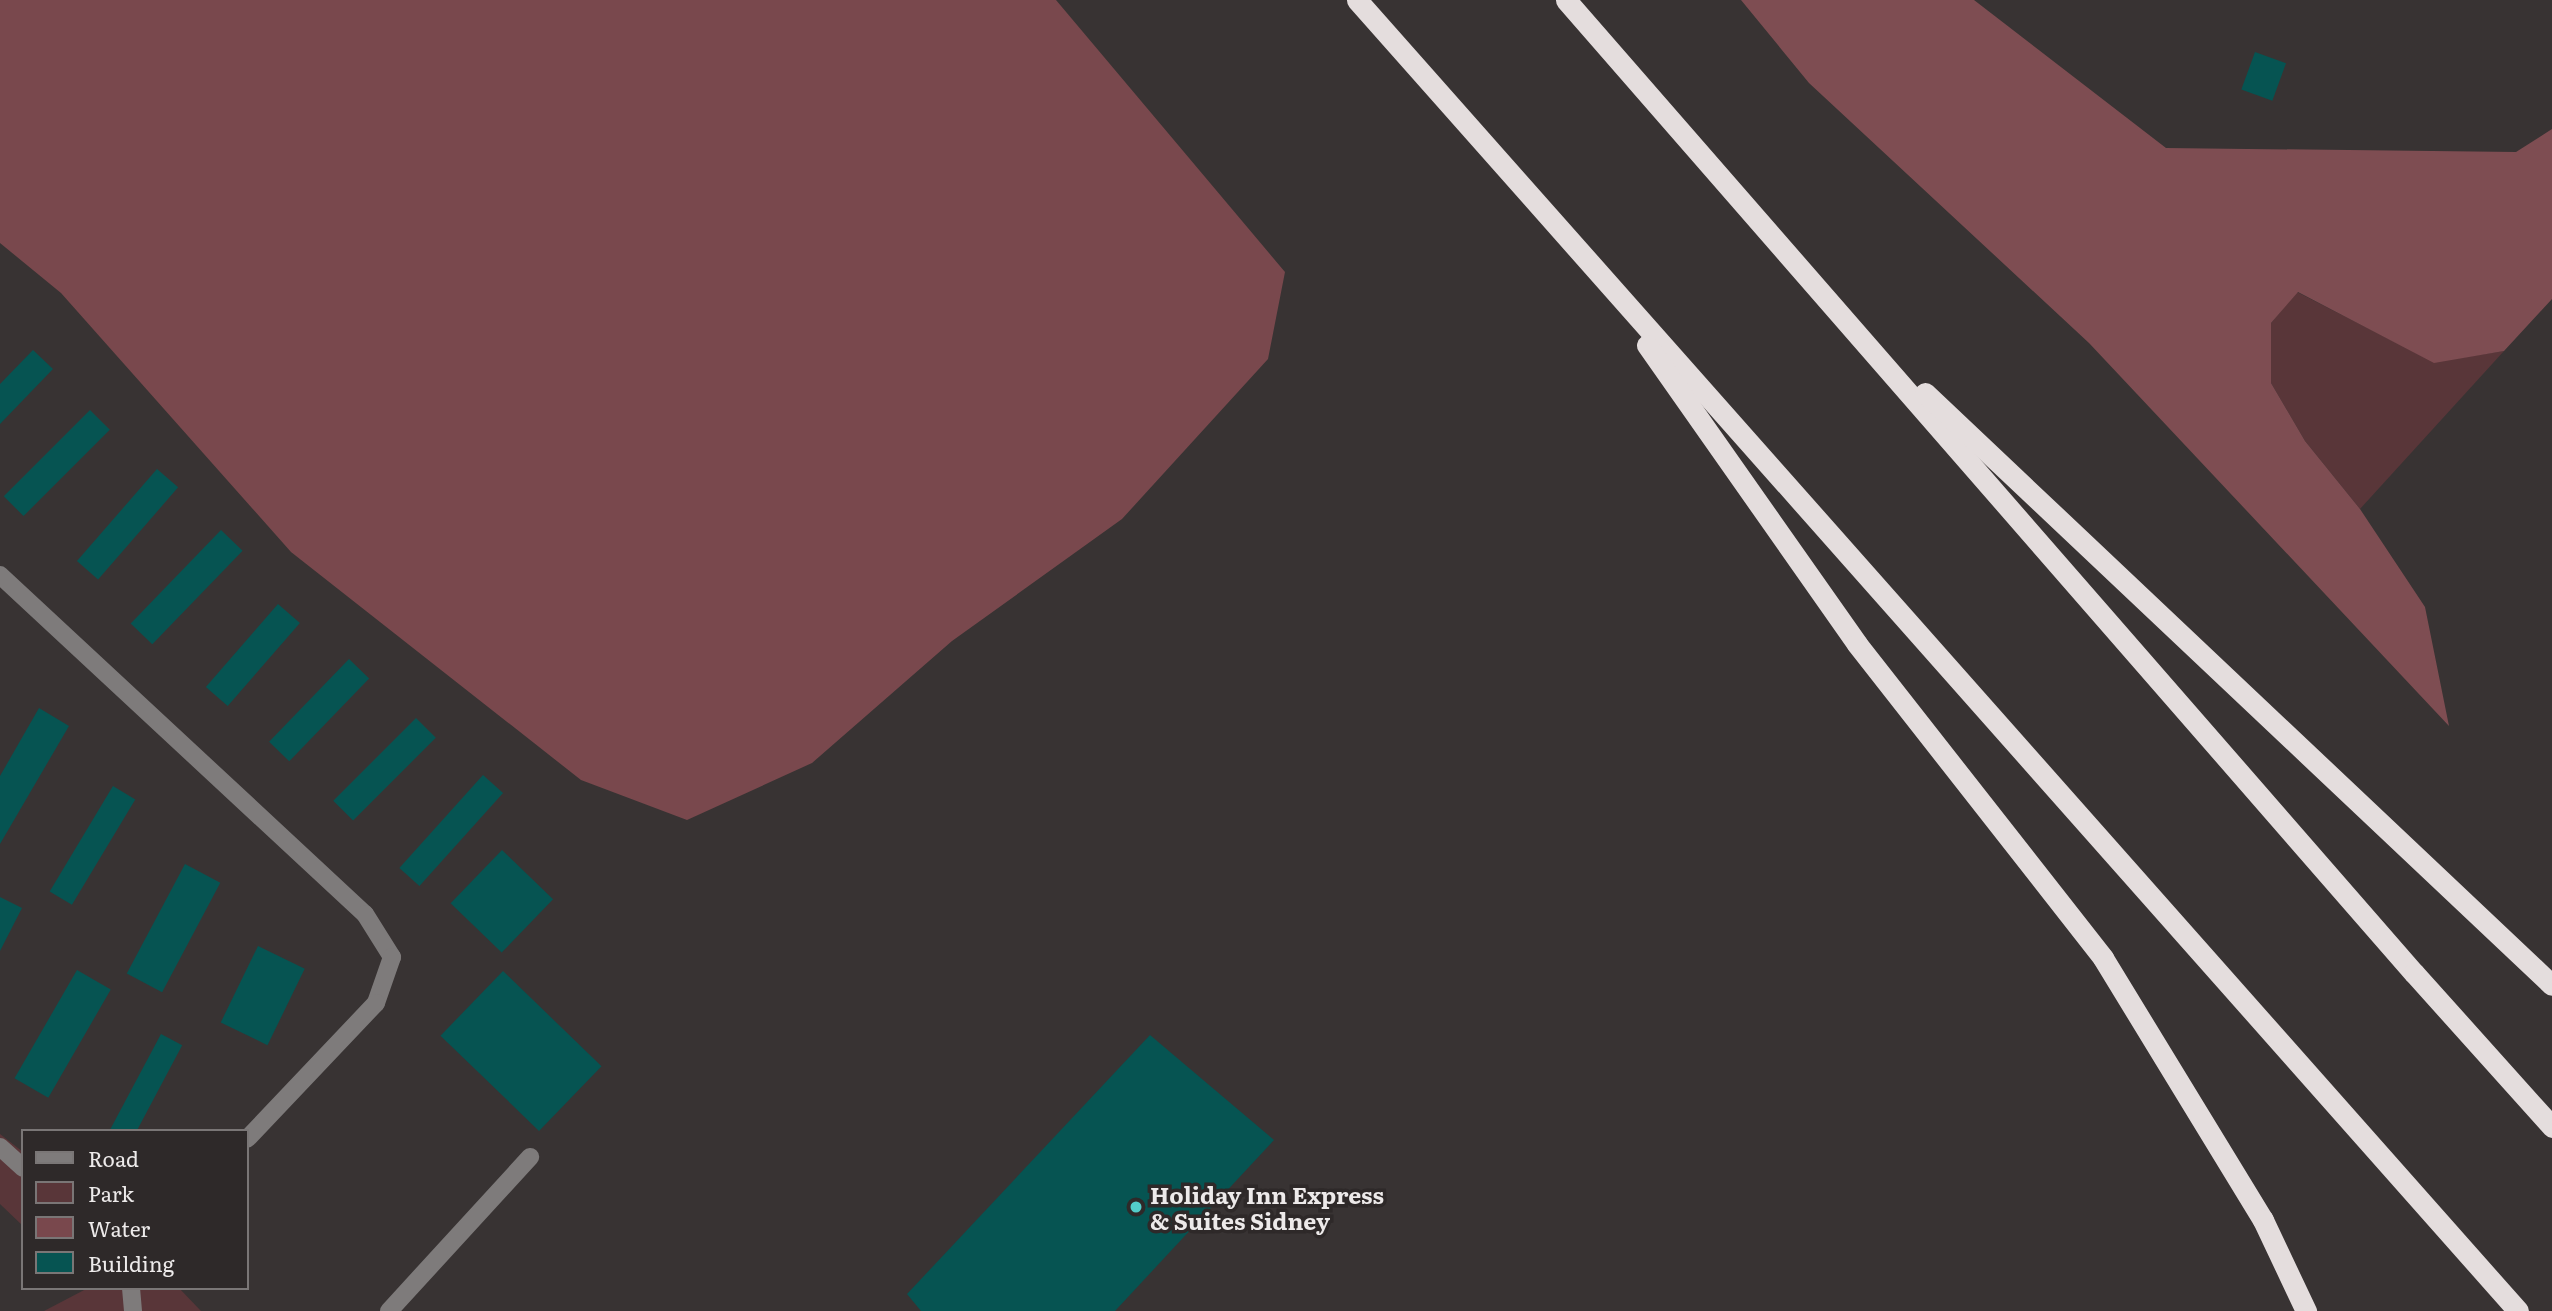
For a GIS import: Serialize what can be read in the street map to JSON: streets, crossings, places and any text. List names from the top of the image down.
{
  "places": ["Holiday Inn Express & Suites Sidney"],
  "legend": [
    "Road",
    "Park",
    "Water",
    "Building"
  ]
}
